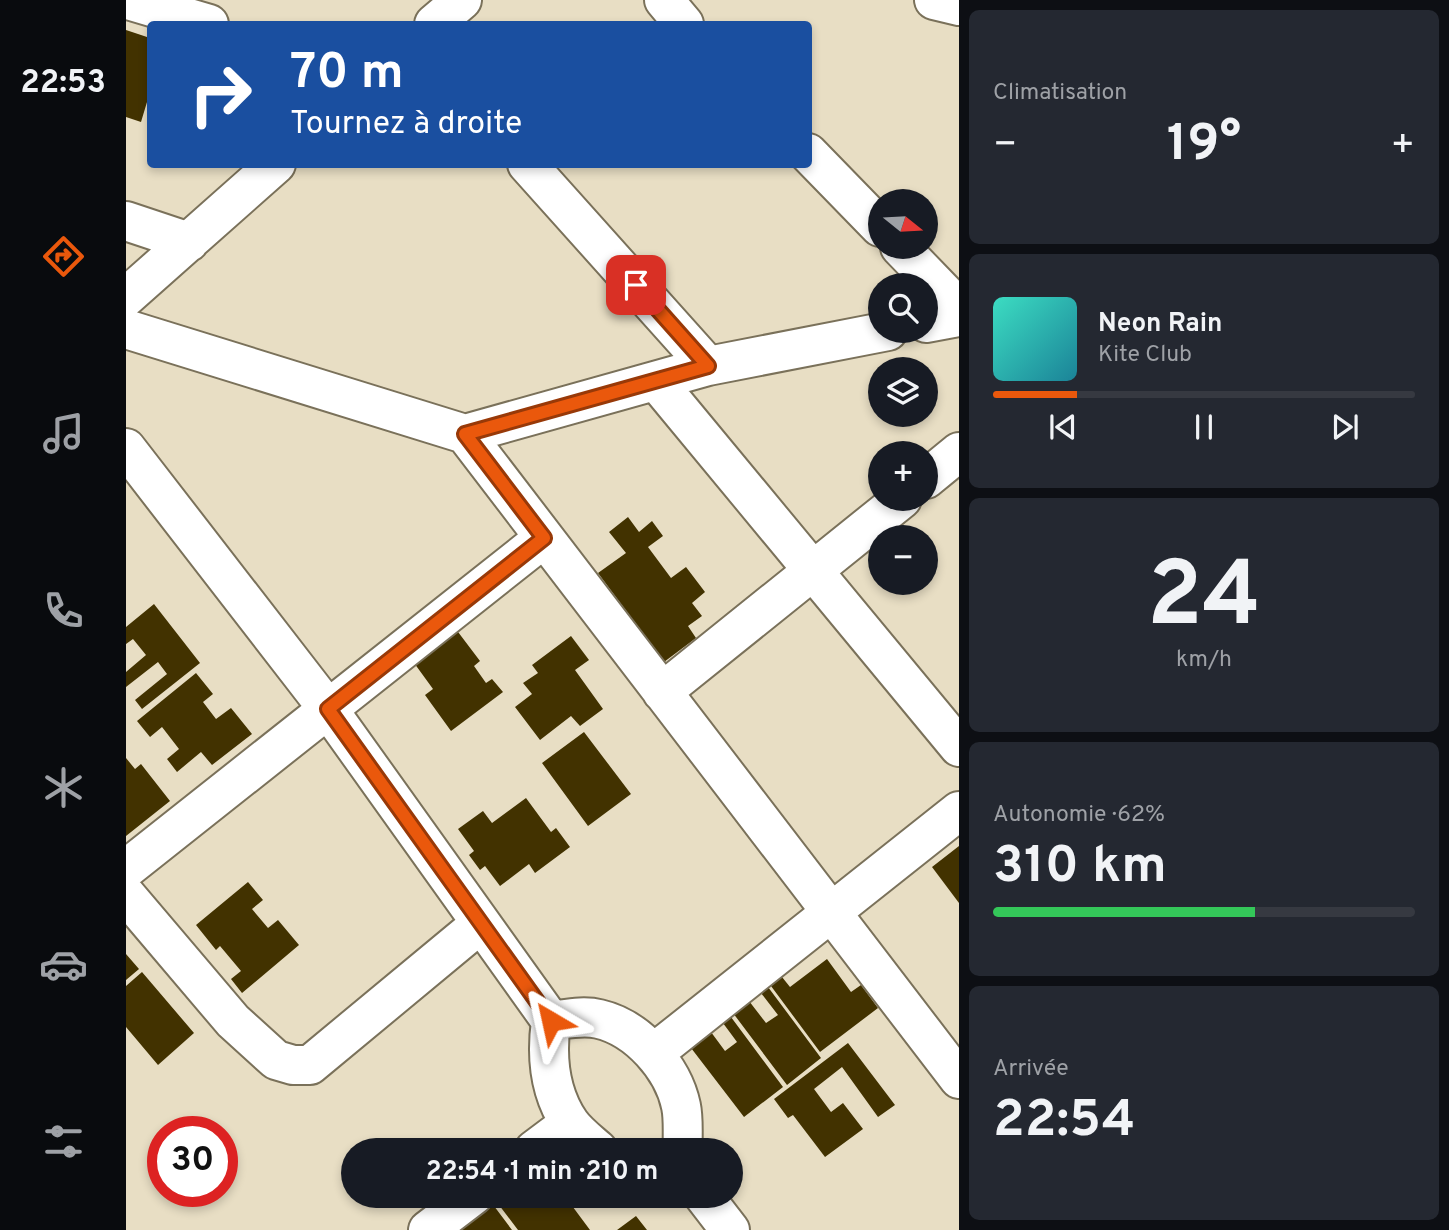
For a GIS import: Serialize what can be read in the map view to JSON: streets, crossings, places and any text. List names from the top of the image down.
{
  "north": "right",
  "page": {
    "tabs": "22:53",
    "tile": [
      "Climatisation",
      ["24", "km/h"],
      ["Autonomie · 62%", "310 km"],
      ["Arrivée", "22:54"]
    ],
    "turn": ["70 m", "Tournez à droite"],
    "heat": ["−", "19°", "+"],
    "map_buttons": ["+", "−"],
    "song": ["Neon Rain", "Kite Club"],
    "limit": "30",
    "trip": "22:54 · 1 min · 210 m"
  }
}
